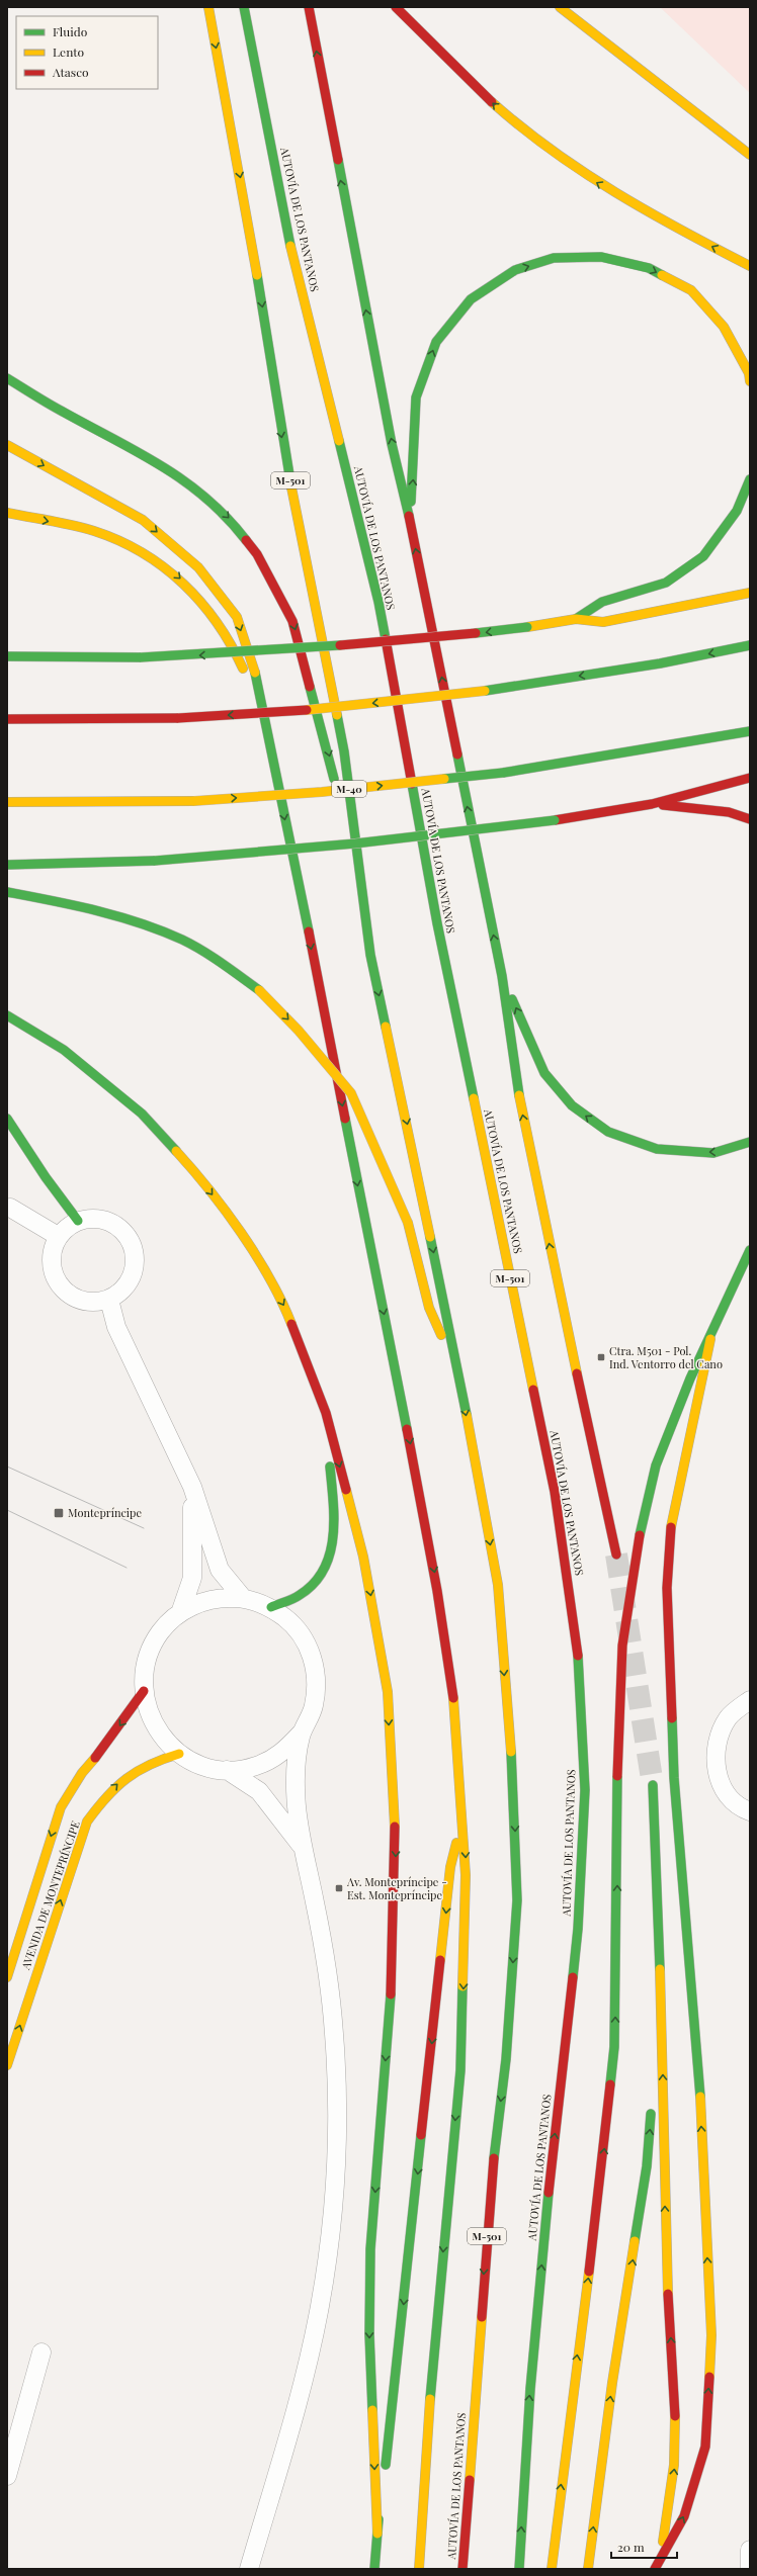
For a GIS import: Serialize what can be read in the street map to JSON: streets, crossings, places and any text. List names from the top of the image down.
{
  "streets": {
    "main road": [
      "AUTOVÍA DE LOS PANTANOS",
      "M-501",
      "M-40",
      "AVENIDA DE MONTEPRÍNCIPE"
    ]
  },
  "places": {
    "transit": ["Ctra. M501 - Pol. Ind. Ventorro del Cano", "Montepríncipe", "Av. Montepríncipe - Est. Montepríncipe"]
  },
  "legend": ["Fluido", "Lento", "Atasco"],
  "scale_bar": "20 m"
}
